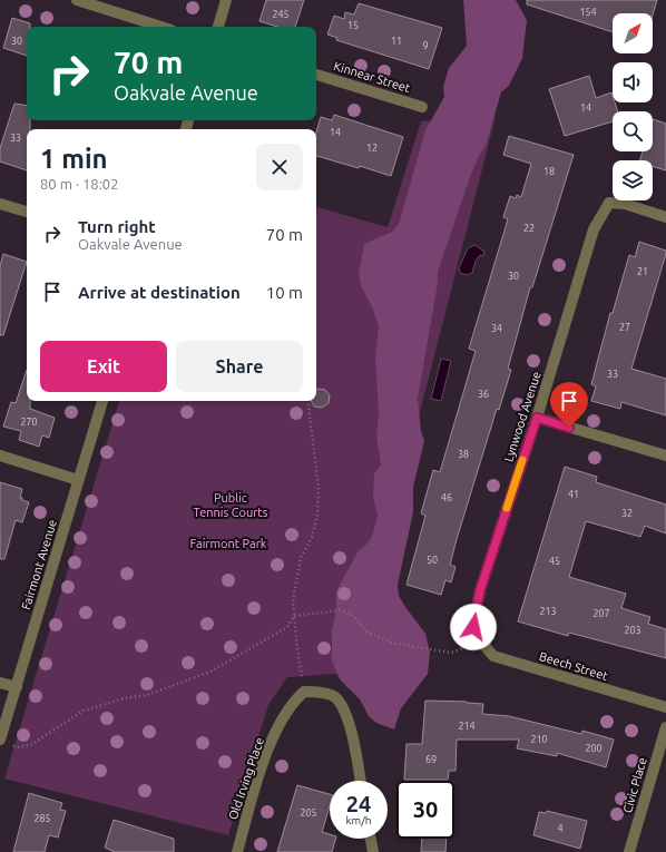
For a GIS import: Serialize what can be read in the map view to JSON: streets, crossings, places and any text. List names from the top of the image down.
{
  "streets": {
    "street": [
      "Kinnear Street",
      "Lynwood Avenue",
      "Fairmont Avenue",
      "Beech Street",
      "Old Irving Place",
      "Civic Place"
    ]
  },
  "crossings": [
    ["Lynwood Avenue", "Beech Street"]
  ],
  "parks": ["Public Tennis Courts", "Fairmont Park"],
  "house_numbers": [
    "154",
    "245",
    "15",
    "30",
    "11",
    "9",
    "14",
    "14",
    "33",
    "12",
    "18",
    "22",
    "21",
    "30",
    "27",
    "34",
    "33",
    "36",
    "270",
    "38",
    "41",
    "46",
    "32",
    "50",
    "45",
    "213",
    "207",
    "203",
    "214",
    "210",
    "200",
    "69",
    "205",
    "285",
    "4"
  ],
  "north": "top right",
  "page": {
    "turn": ["70 m", "Oakvale Avenue"],
    "heading": ["1 min", "80 m · 18:02"],
    "list": [
      {
        "name": "Turn right",
        "note": "Oakvale Avenue",
        "value": "70 m"
      },
      {
        "name": "Arrive at destination",
        "value": "10 m"
      }
    ],
    "buttons": ["Exit", "Share"],
    "speed": "24 km/h",
    "limit": "30"
  }
}
